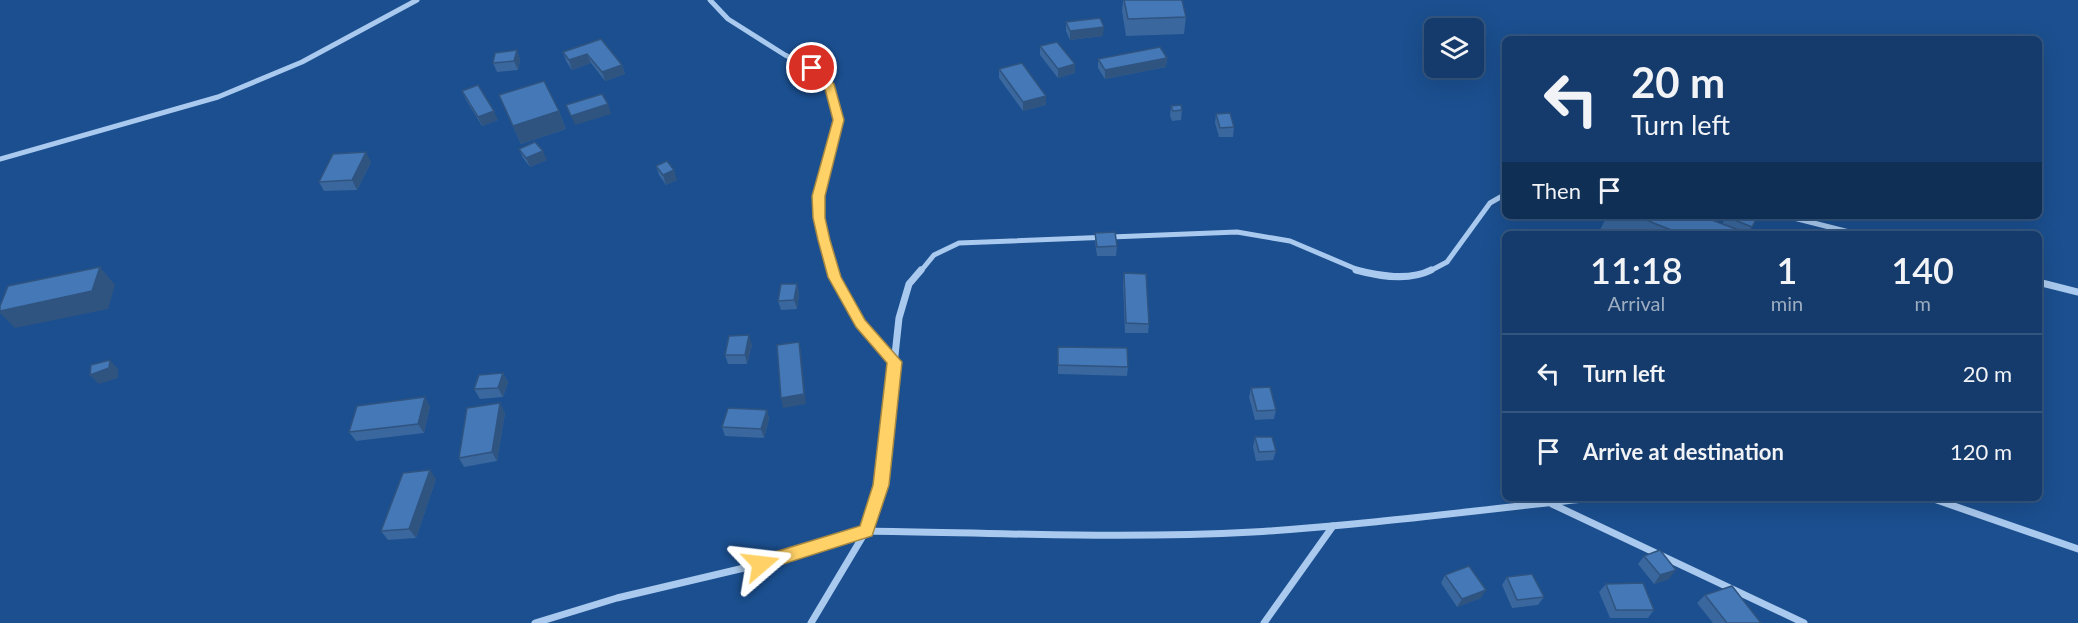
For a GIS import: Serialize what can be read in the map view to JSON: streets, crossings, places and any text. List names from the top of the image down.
{
  "page": {
    "turn": ["20 m", "Turn left"],
    "then": "Then",
    "eta": [
      "11:18",
      "Arrival",
      "1",
      "min",
      "140",
      "m"
    ],
    "list": [
      {
        "name": "Turn left",
        "value": "20 m"
      },
      {
        "name": "Arrive at destination",
        "value": "120 m"
      }
    ]
  }
}
